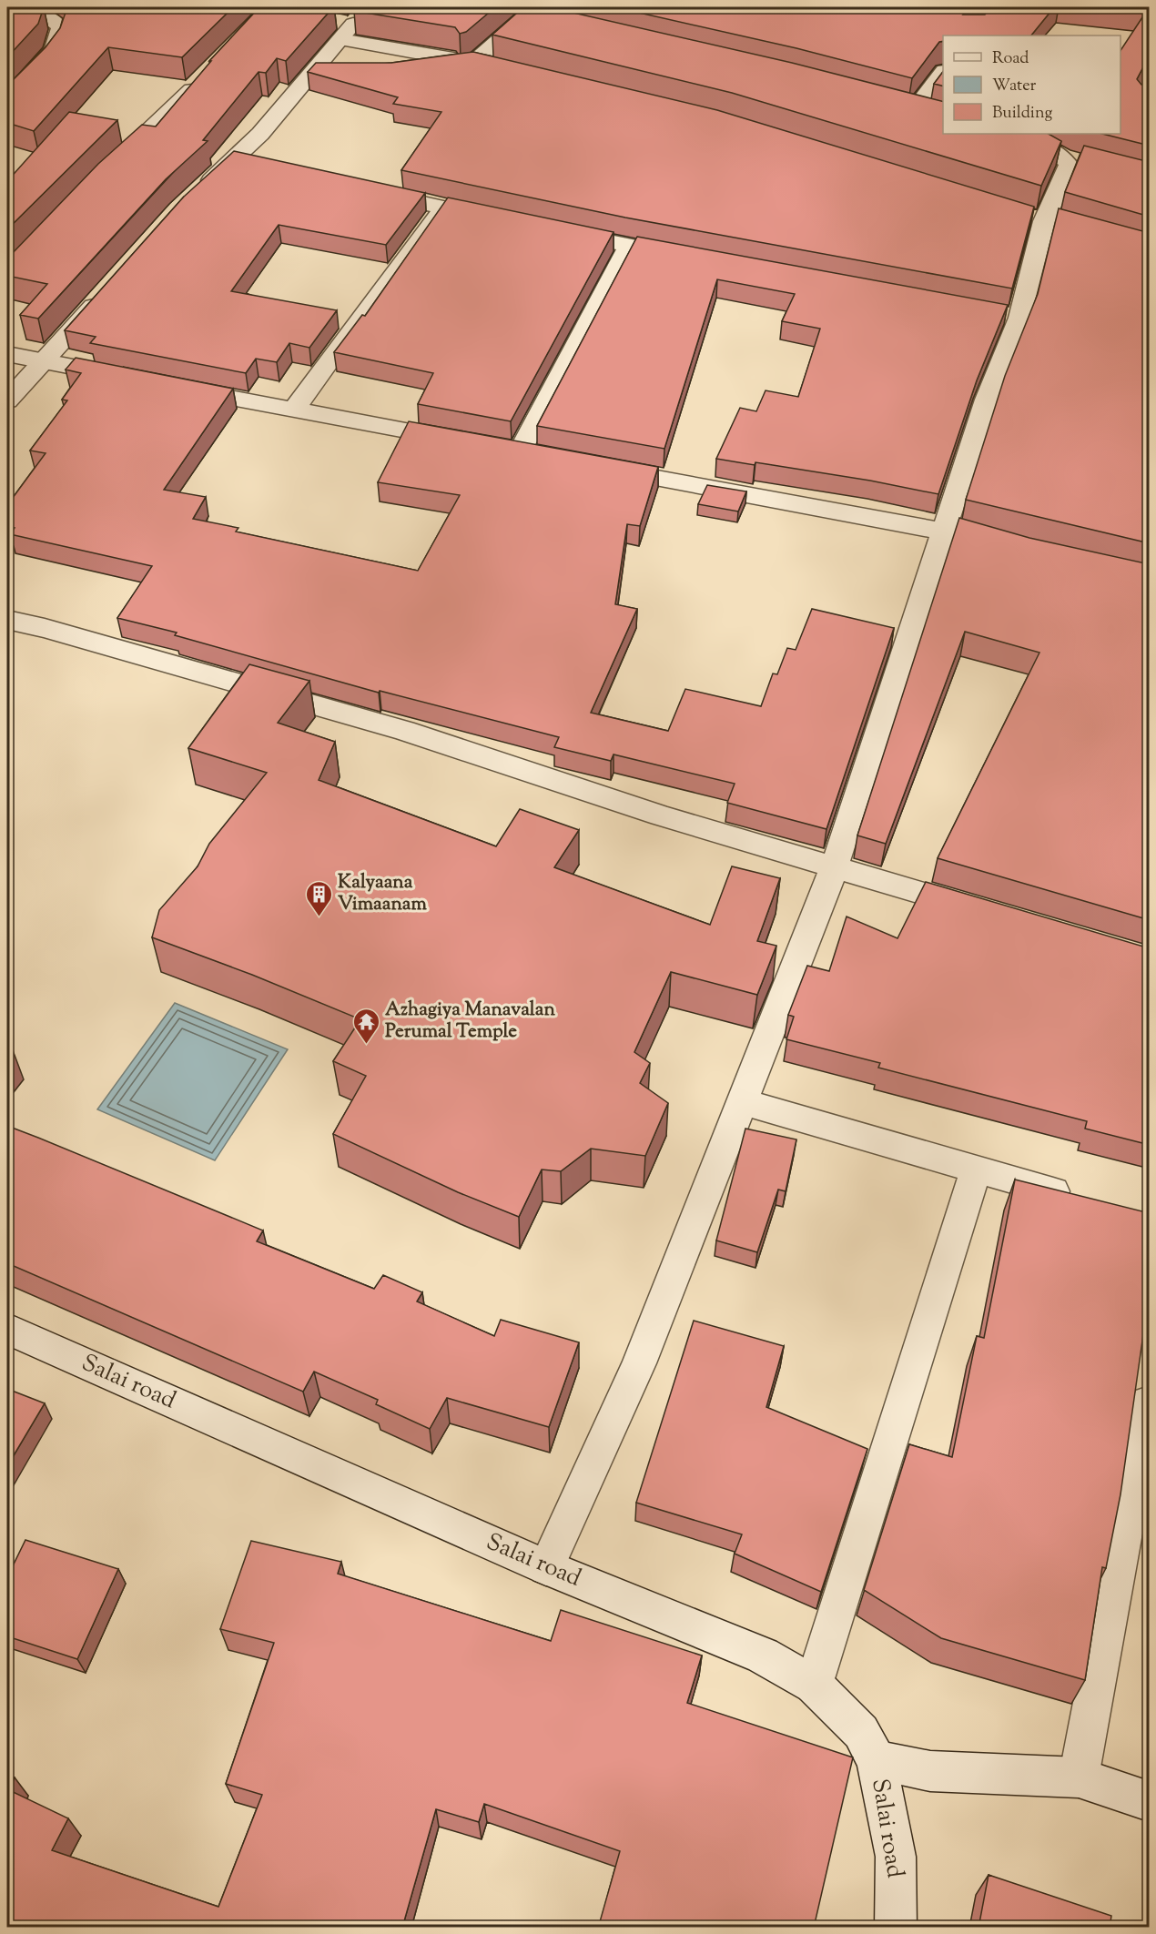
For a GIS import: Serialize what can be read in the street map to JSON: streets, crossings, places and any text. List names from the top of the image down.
{
  "streets": {
    "street": ["Salai road"]
  },
  "places": {
    "building": ["Kalyaana Vimaanam"],
    "temple": ["Azhagiya Manavalan Perumal Temple"]
  },
  "legend": ["Road", "Water", "Building"]
}
